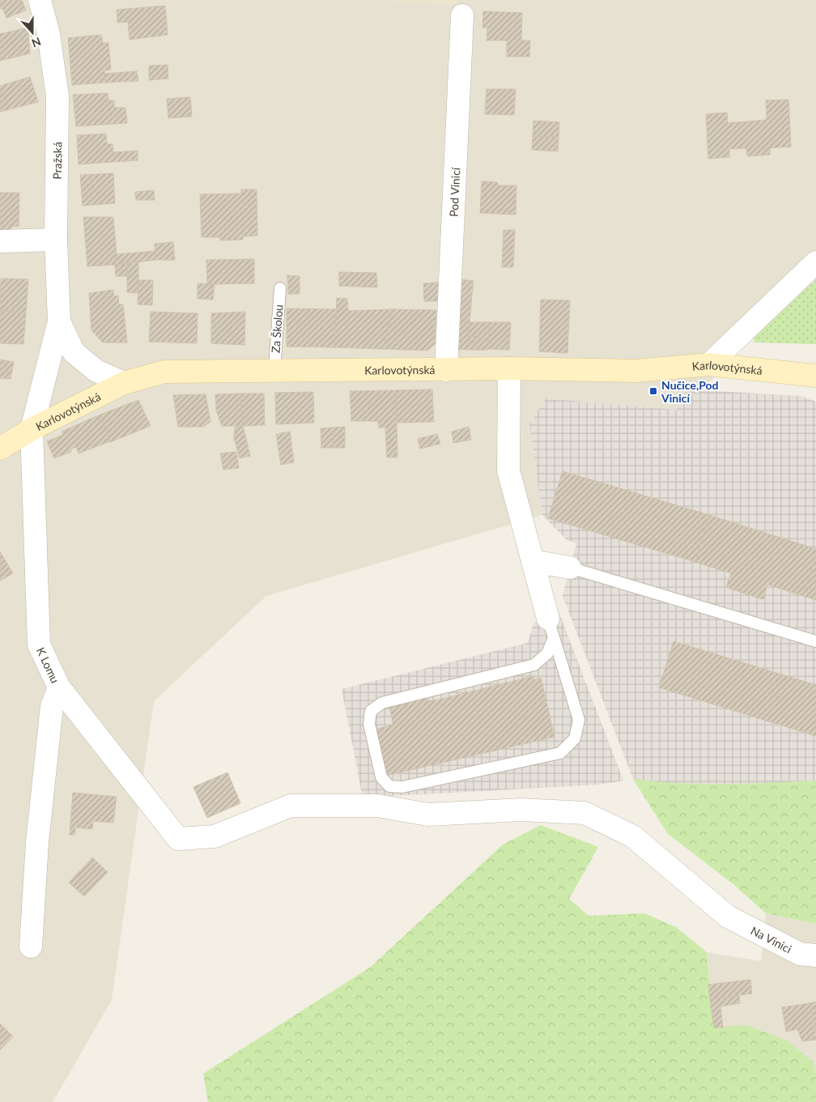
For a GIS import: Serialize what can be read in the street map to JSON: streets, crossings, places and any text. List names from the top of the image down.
{
  "streets": {
    "main road": ["Karlovotýnská"],
    "street": [
      "Pražská",
      "Pod Vinicí",
      "K Lomu",
      "Na Vinici"
    ],
    "lane": ["Za Školou"]
  },
  "crossings": [
    ["Pražská", "Karlovotýnská"],
    ["Pražská", "K Lomu"],
    ["Pod Vinicí", "Karlovotýnská"],
    ["Za Školou", "Karlovotýnská"],
    ["Karlovotýnská", "K Lomu"],
    ["K Lomu", "Na Vinici"]
  ],
  "places": {
    "transit": ["Nučice,Pod Vinicí"]
  },
  "north": "bottom"
}
